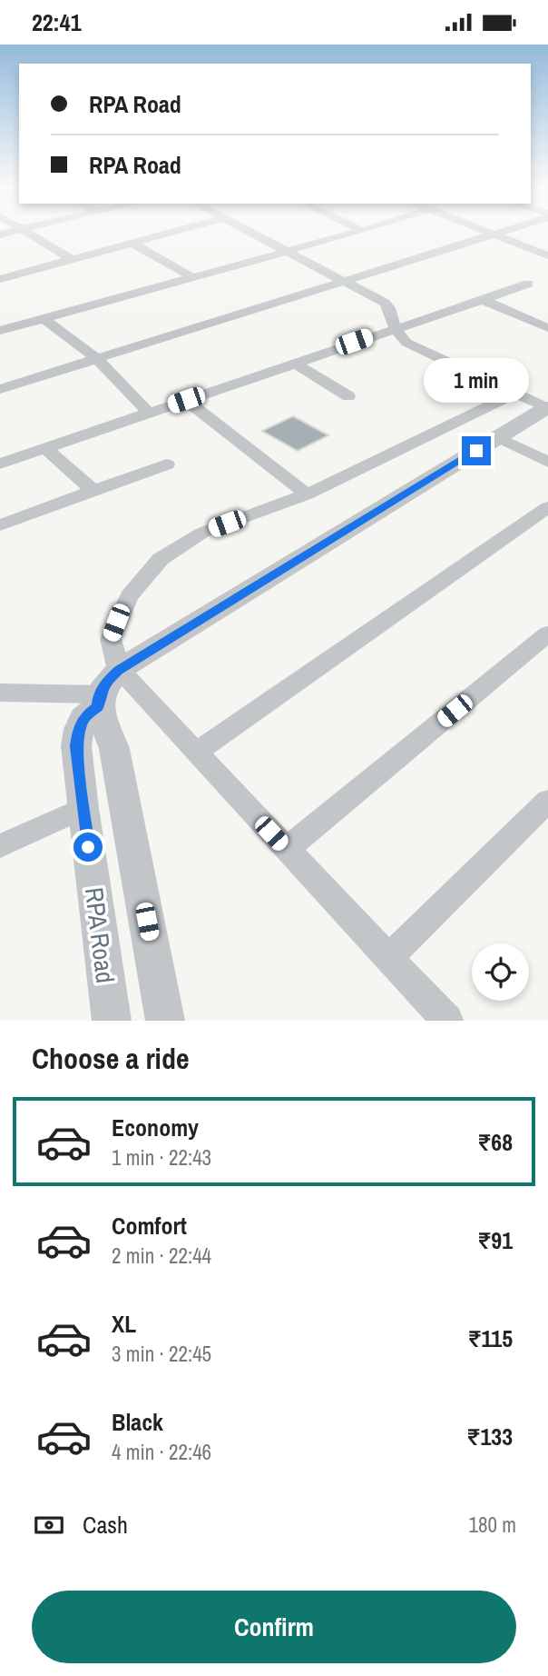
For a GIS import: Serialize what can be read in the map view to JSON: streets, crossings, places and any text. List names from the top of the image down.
{
  "streets": {
    "street": ["RPA Road"]
  },
  "page": {
    "status": "22:41",
    "banner": ["RPA Road", "RPA Road"],
    "bubble": "1 min",
    "heading": "Choose a ride",
    "list": [
      {
        "name": "Economy",
        "note": "1 min · 22:43",
        "value": "₹68"
      },
      {
        "name": "Comfort",
        "note": "2 min · 22:44",
        "value": "₹91"
      },
      {
        "name": "XL",
        "note": "3 min · 22:45",
        "value": "₹115"
      },
      {
        "name": "Black",
        "note": "4 min · 22:46",
        "value": "₹133"
      }
    ],
    "pay": ["Cash", "180 m"],
    "buttons": "Confirm"
  }
}
